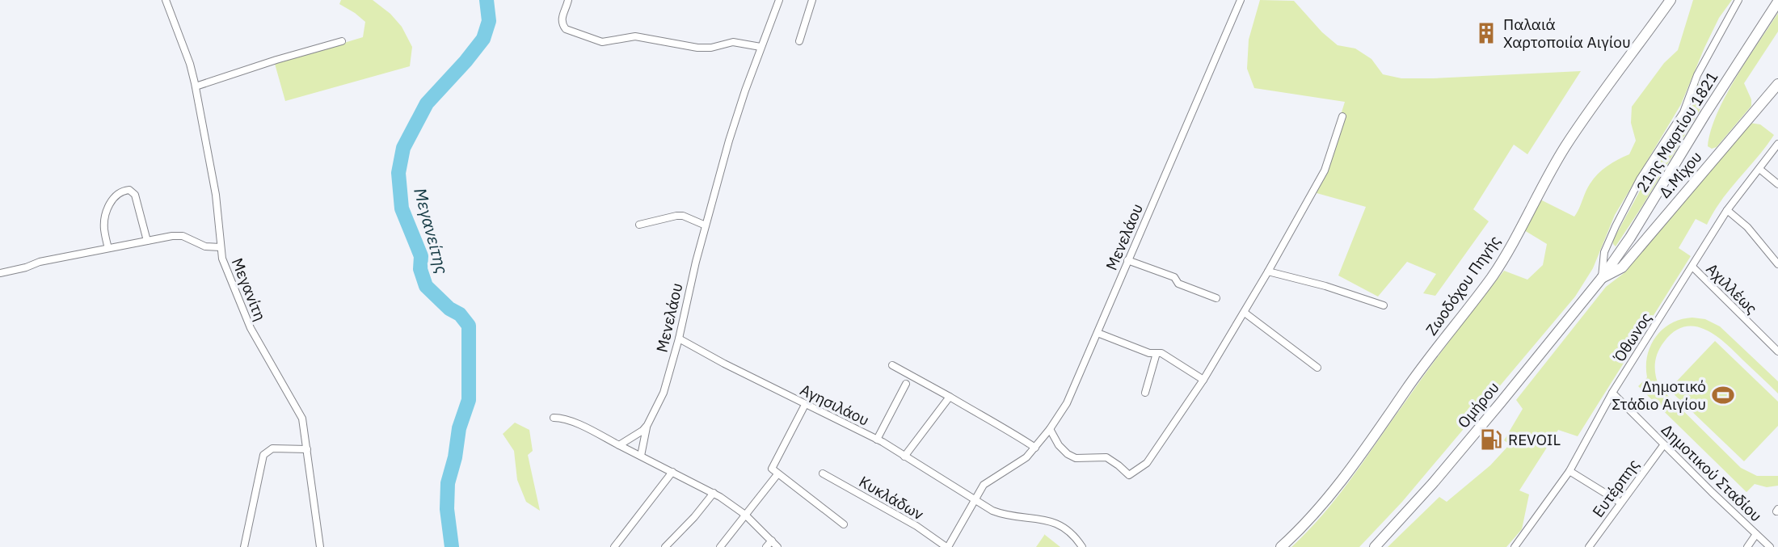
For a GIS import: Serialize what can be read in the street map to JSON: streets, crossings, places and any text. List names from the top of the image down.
{
  "streets": {
    "main road": [
      "21ης Μαρτίου 1821",
      "Δ.Μίχου",
      "Ζωοδόχου Πηγής",
      "Ομήρου"
    ],
    "street": [
      "Μενελάου",
      "Αχιλλέως",
      "Μεγανίτη",
      "Όθωνος",
      "Αγησιλάου",
      "Δημοτικού Σταδίου",
      "Ευτέρπης",
      "Κυκλάδων"
    ]
  },
  "crossings": [
    ["21ης Μαρτίου 1821", "Δ.Μίχου"],
    ["21ης Μαρτίου 1821", "Ομήρου"],
    ["Δ.Μίχου", "Ομήρου"],
    ["Μενελάου", "Αγησιλάου"],
    ["Μενελάου", "Κυκλάδων"],
    ["Αχιλλέως", "Όθωνος"],
    ["Όθωνος", "Δημοτικού Σταδίου"],
    ["Δημοτικού Σταδίου", "Ευτέρπης"]
  ],
  "water": ["Μεγανείτης"],
  "places": {
    "building": ["Παλαιά Χαρτοποιία Αιγίου"],
    "sports": ["Δημοτικό Στάδιο Αιγίου"],
    "fuel station": ["REVOIL"]
  }
}
